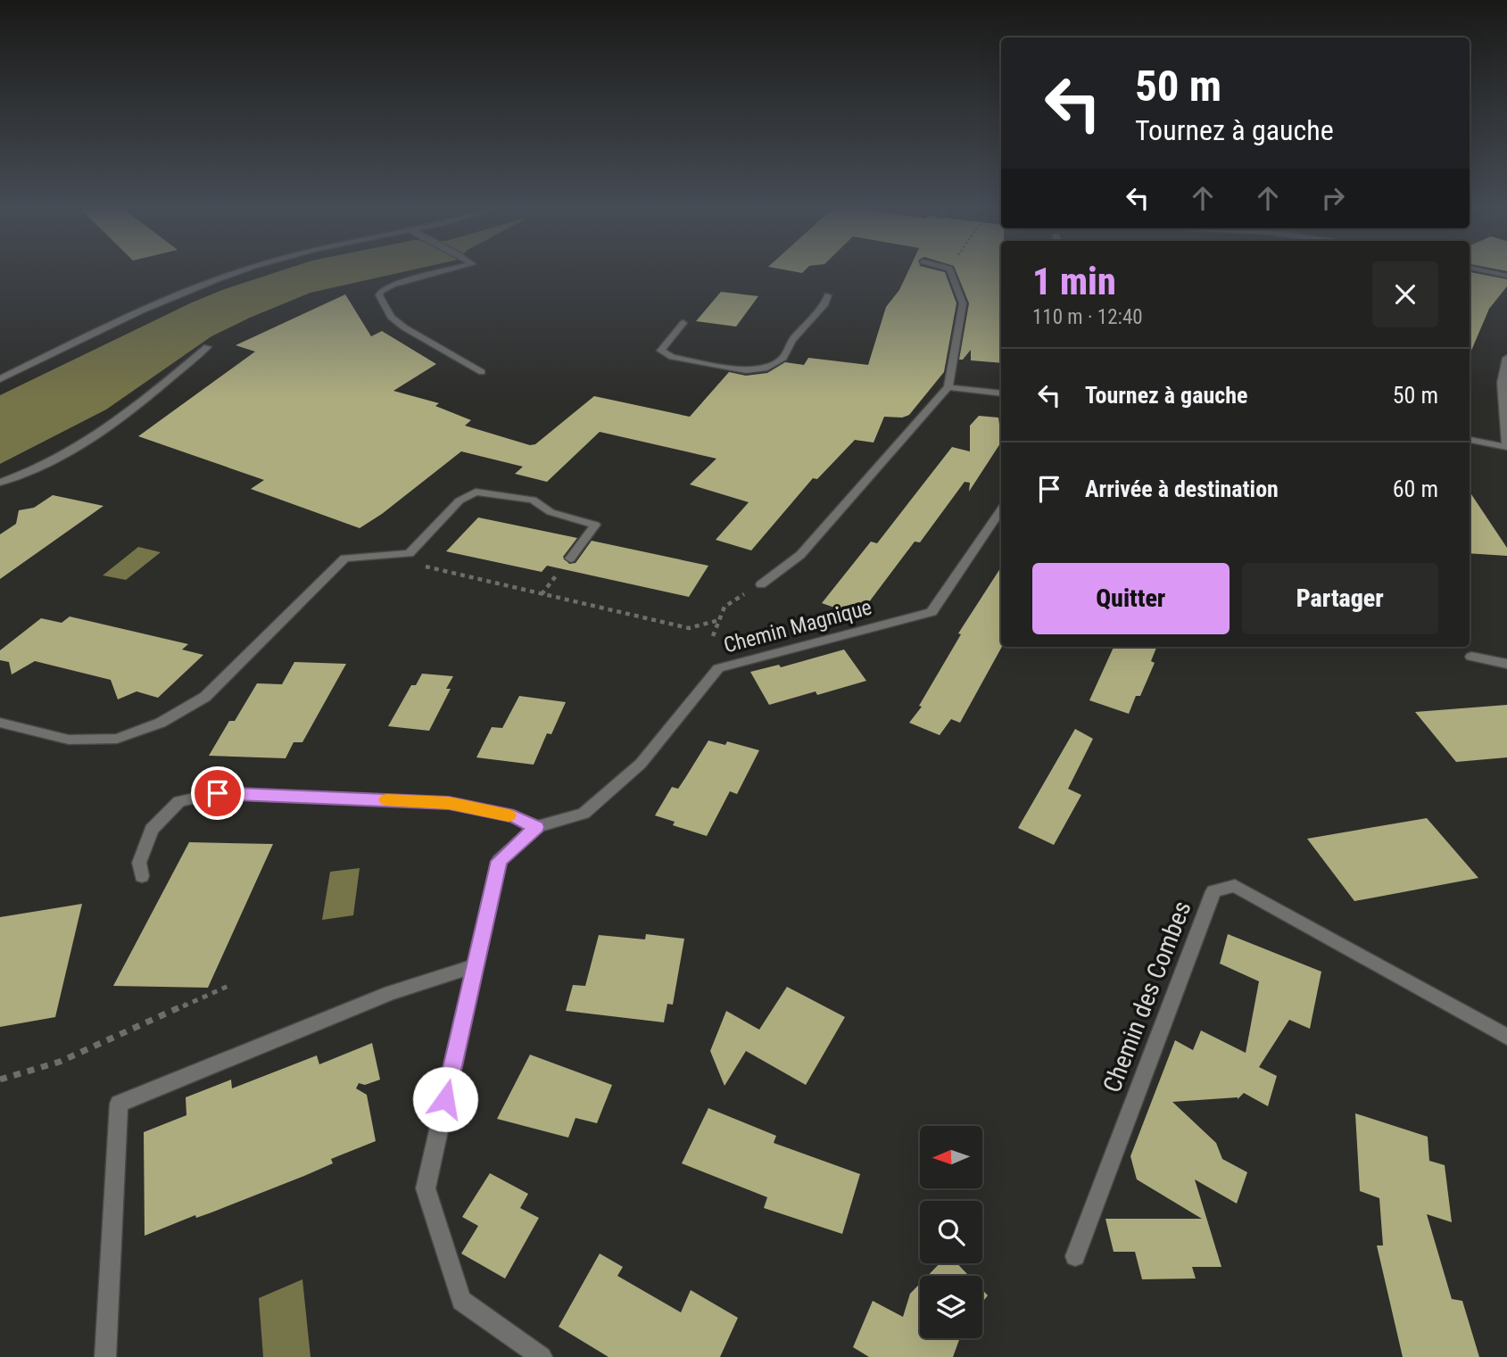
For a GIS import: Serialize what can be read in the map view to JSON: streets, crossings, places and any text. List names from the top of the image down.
{
  "streets": {
    "street": ["Chemin Magnique", "Chemin des Combes"]
  },
  "north": "left",
  "page": {
    "turn": ["50 m", "Tournez à gauche"],
    "heading": ["1 min", "110 m · 12:40"],
    "list": [
      {
        "name": "Tournez à gauche",
        "value": "50 m"
      },
      {
        "name": "Arrivée à destination",
        "value": "60 m"
      }
    ],
    "buttons": ["Quitter", "Partager"]
  }
}
